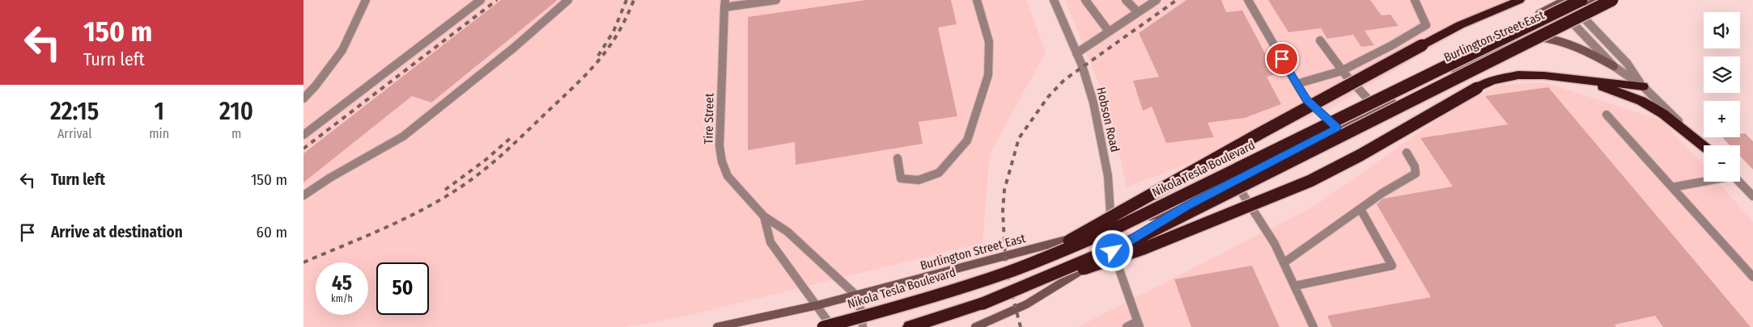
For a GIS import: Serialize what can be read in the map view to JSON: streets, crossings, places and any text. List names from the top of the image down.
{
  "streets": {
    "highway": ["Nikola Tesla Boulevard"],
    "main road": ["Burlington Street East"],
    "street": ["Tire Street", "Hobson Road"]
  },
  "crossings": [
    ["Burlington Street East", "Tire Street"],
    ["Burlington Street East", "Hobson Road"],
    ["Burlington Street East", "Nikola Tesla Boulevard"]
  ],
  "page": {
    "turn": ["150 m", "Turn left"],
    "map_buttons": ["+", "−"],
    "eta": [
      "22:15",
      "Arrival",
      "1",
      "min",
      "210",
      "m"
    ],
    "list": [
      {
        "name": "Turn left",
        "value": "150 m"
      },
      {
        "name": "Arrive at destination",
        "value": "60 m"
      }
    ],
    "speed": "45 km/h",
    "limit": "50"
  }
}
